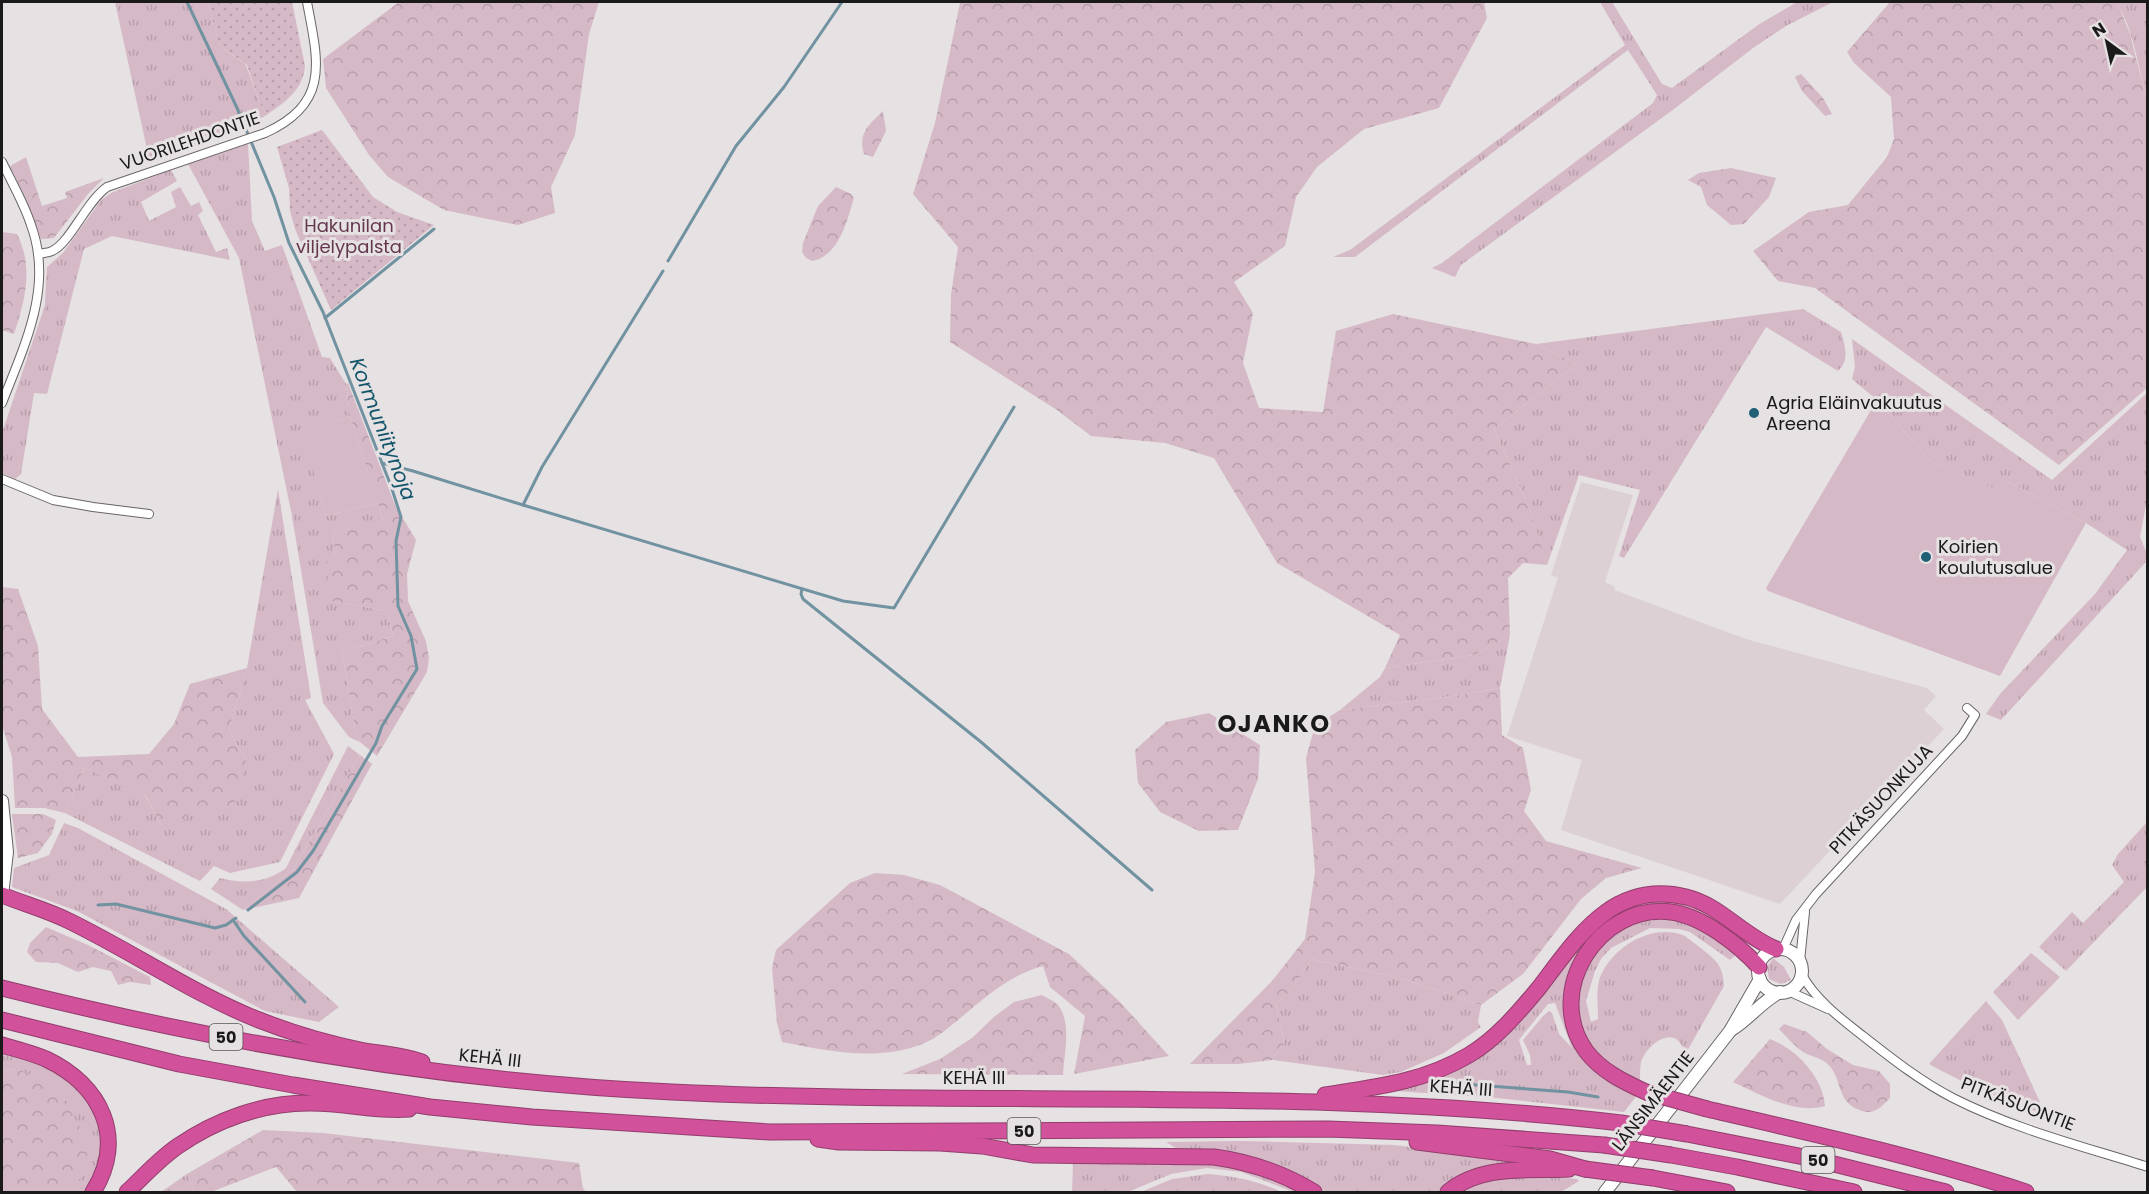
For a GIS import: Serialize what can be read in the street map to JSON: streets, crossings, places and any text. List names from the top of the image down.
{
  "streets": {
    "highway": ["50", "KEHÄ III"],
    "main road": ["LÄNSIMÄENTIE"],
    "street": ["VUORILEHDONTIE", "PITKÄSUONKUJA", "PITKÄSUONTIE"]
  },
  "crossings": [
    ["PITKÄSUONKUJA", "LÄNSIMÄENTIE"],
    ["PITKÄSUONKUJA", "PITKÄSUONTIE"],
    ["LÄNSIMÄENTIE", "PITKÄSUONTIE"]
  ],
  "districts": ["OJANKO"],
  "water": ["Kormuniitynoja"],
  "parks": ["Hakunilan viljelypalsta"],
  "places": ["Agria Eläinvakuutus Areena", "Koirien koulutusalue"],
  "north": "top left"
}
